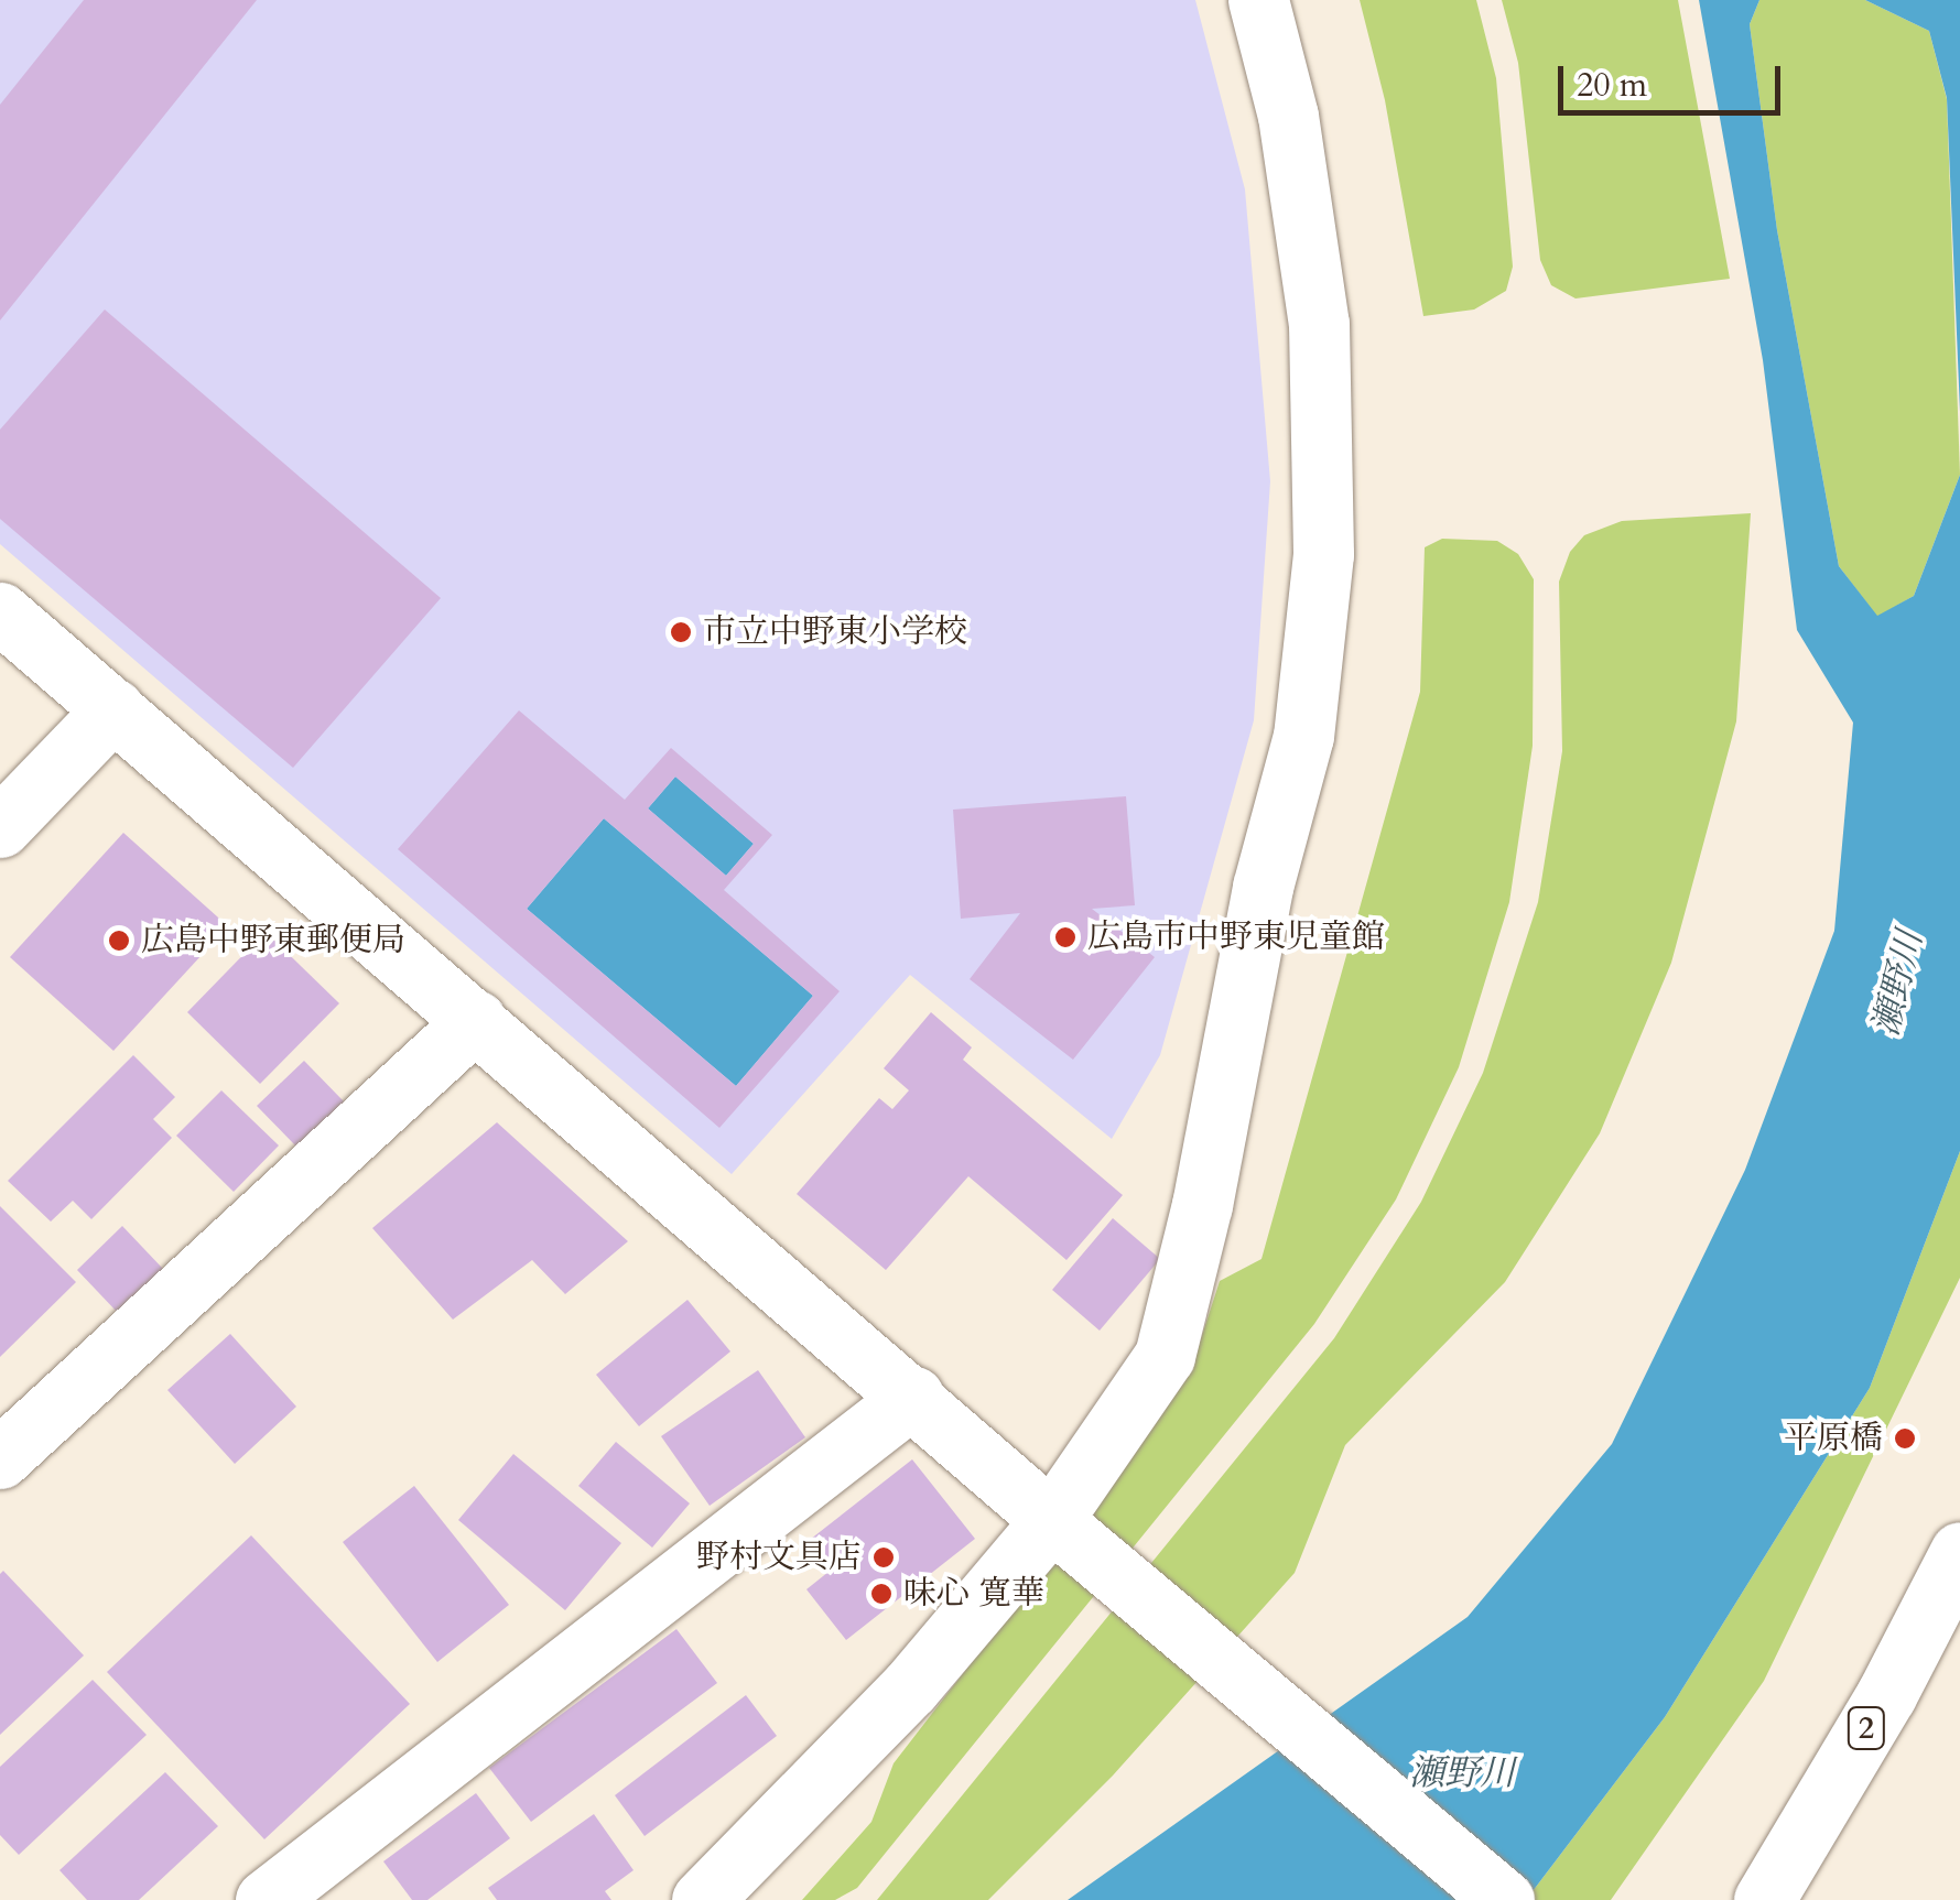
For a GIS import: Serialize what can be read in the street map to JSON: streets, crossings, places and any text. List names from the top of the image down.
{
  "streets": {
    "main road": ["2"]
  },
  "water": ["瀬野川"],
  "places": [
    "市立中野東小学校",
    "広島市中野東児童館",
    "広島中野東郵便局",
    "平原橋",
    "野村文具店",
    "味心 寛華"
  ],
  "scale_bar": "20 m"
}
